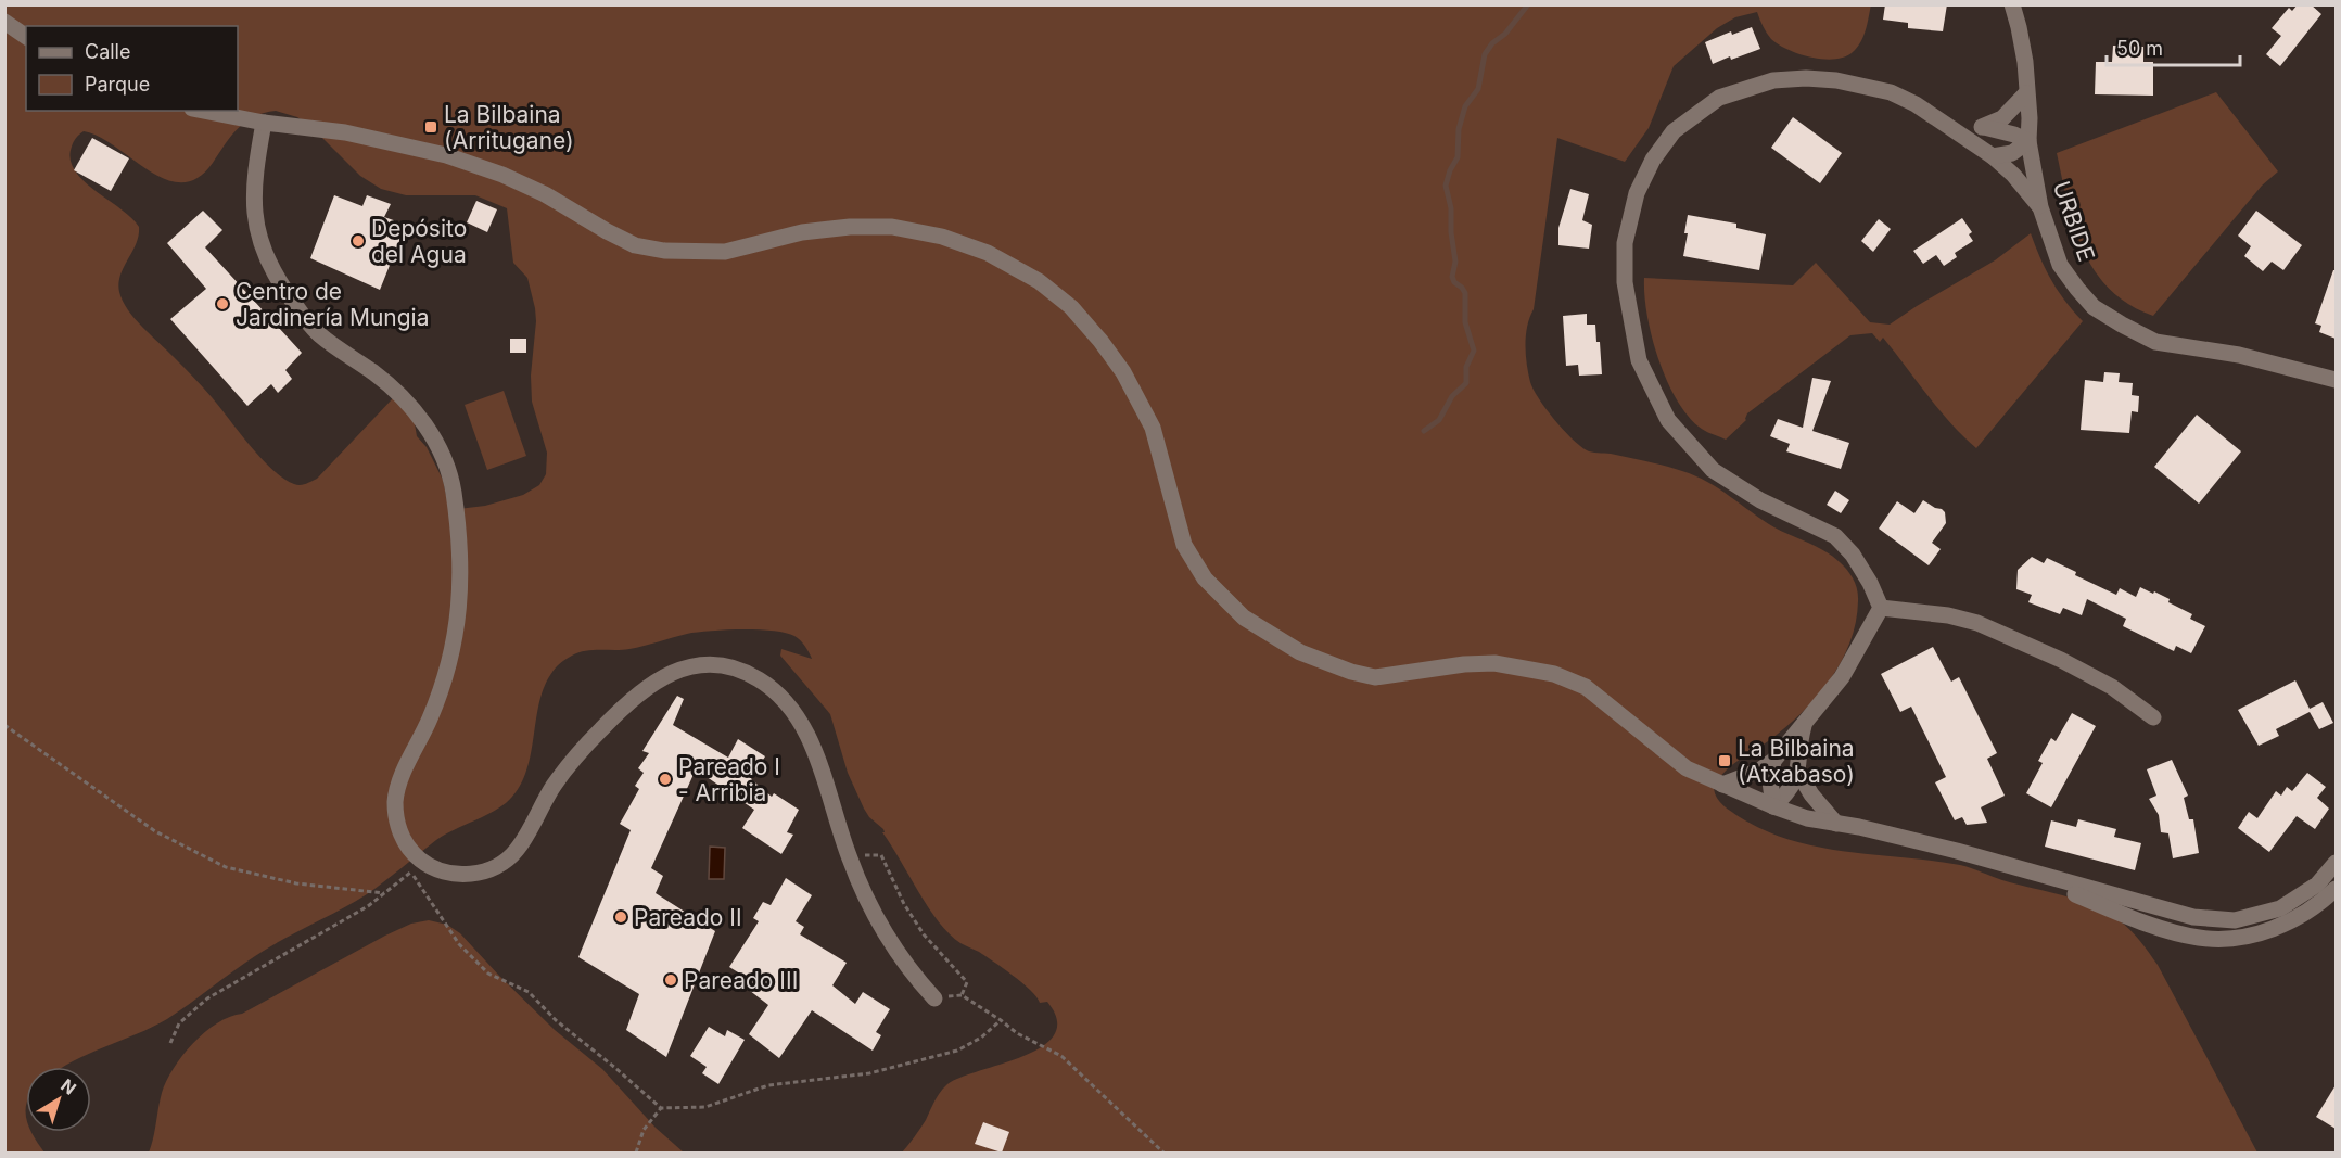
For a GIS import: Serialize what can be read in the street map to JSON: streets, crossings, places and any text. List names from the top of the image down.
{
  "streets": {
    "street": ["URBIDE"]
  },
  "places": {
    "transit": ["La Bilbaina (Arritugane)", "La Bilbaina (Atxabaso)"],
    "other": [
      "Depósito del Agua",
      "Centro de Jardinería Mungia",
      "Pareado I - Arribia",
      "Pareado II",
      "Pareado III"
    ]
  },
  "legend": ["Calle", "Parque"],
  "scale_bar": "50 m",
  "north": "top right"
}
